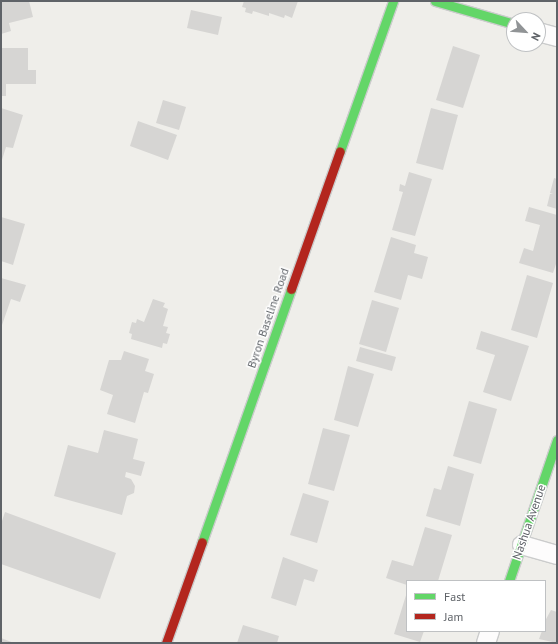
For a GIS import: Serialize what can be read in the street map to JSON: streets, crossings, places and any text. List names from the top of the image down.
{
  "streets": {
    "main road": ["Byron Baseline Road", "Nashua Avenue"]
  },
  "legend": ["Fast", "Jam"],
  "north": "bottom right"
}
